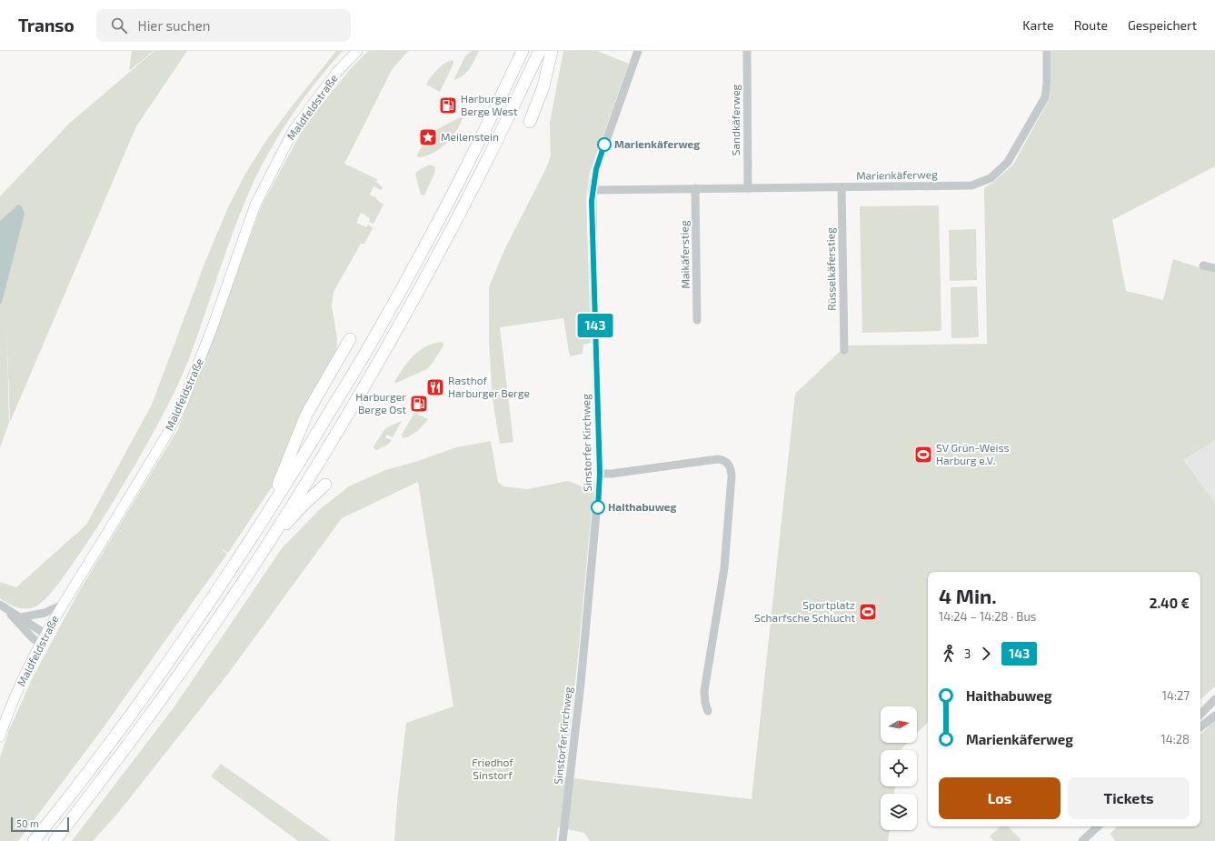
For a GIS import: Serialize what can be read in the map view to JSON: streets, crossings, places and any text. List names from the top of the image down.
{
  "streets": {
    "main road": ["Maldfeldstraße"],
    "street": [
      "Sandkäferweg",
      "Marienkäferweg",
      "Maikäferstieg",
      "Rüsselkäferstieg",
      "Sinstorfer Kirchweg"
    ]
  },
  "crossings": [
    ["Sandkäferweg", "Marienkäferweg"],
    ["Marienkäferweg", "Maikäferstieg"],
    ["Marienkäferweg", "Rüsselkäferstieg"],
    ["Marienkäferweg", "Sinstorfer Kirchweg"]
  ],
  "parks": ["Friedhof Sinstorf"],
  "places": {
    "fuel station": ["Harburger Berge West", "Harburger Berge Ost"],
    "place": ["Meilenstein"],
    "other": ["Marienkäferweg", "Haithabuweg"],
    "restaurant": ["Rasthof Harburger Berge"],
    "sports": ["SV Grün-Weiss Harburg e.V.", "Sportplatz Scharfsche Schlucht"]
  },
  "lines": ["bus line 143"],
  "scale_bar": "50 m",
  "north": "right",
  "page": {
    "header": "Transo",
    "search": "Hier suchen",
    "nav": ["Karte", "Route", "Gespeichert"],
    "on_map": "143",
    "heading": ["4 Min.", "14:24 – 14:28 · Bus", "2.40 €"],
    "legs": ["3", "143"],
    "list": [
      {
        "name": "Haithabuweg",
        "value": "14:27"
      },
      {
        "name": "Marienkäferweg",
        "value": "14:28"
      }
    ],
    "buttons": ["Los", "Tickets"],
    "scale": "50 m"
  }
}
